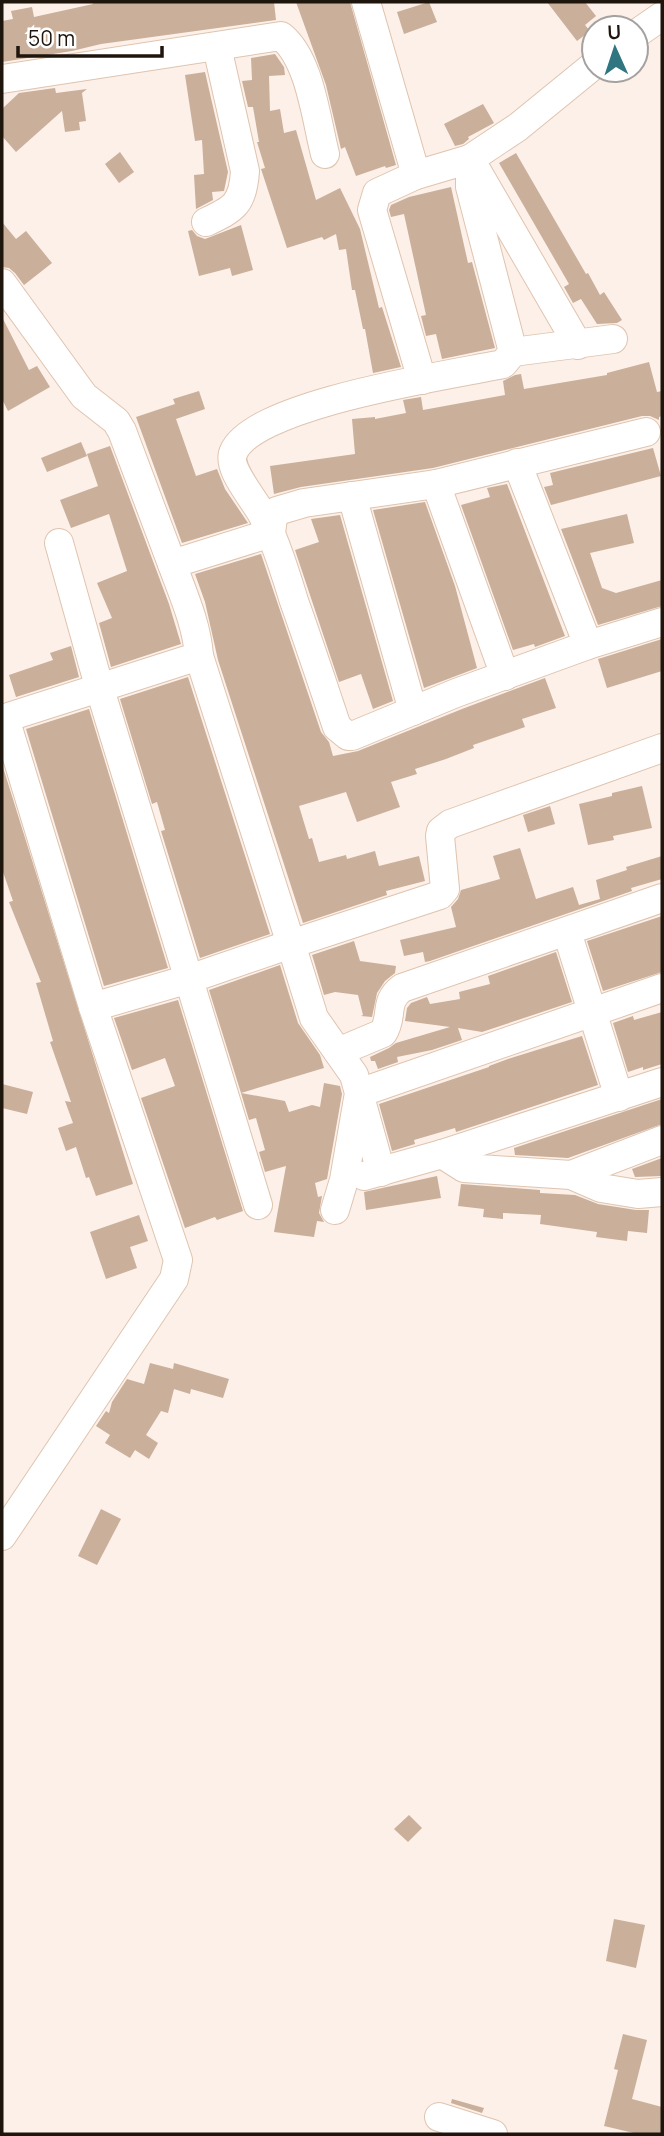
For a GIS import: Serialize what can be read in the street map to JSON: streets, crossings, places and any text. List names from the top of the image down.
{
  "scale_bar": "50 m",
  "north": "top"
}
